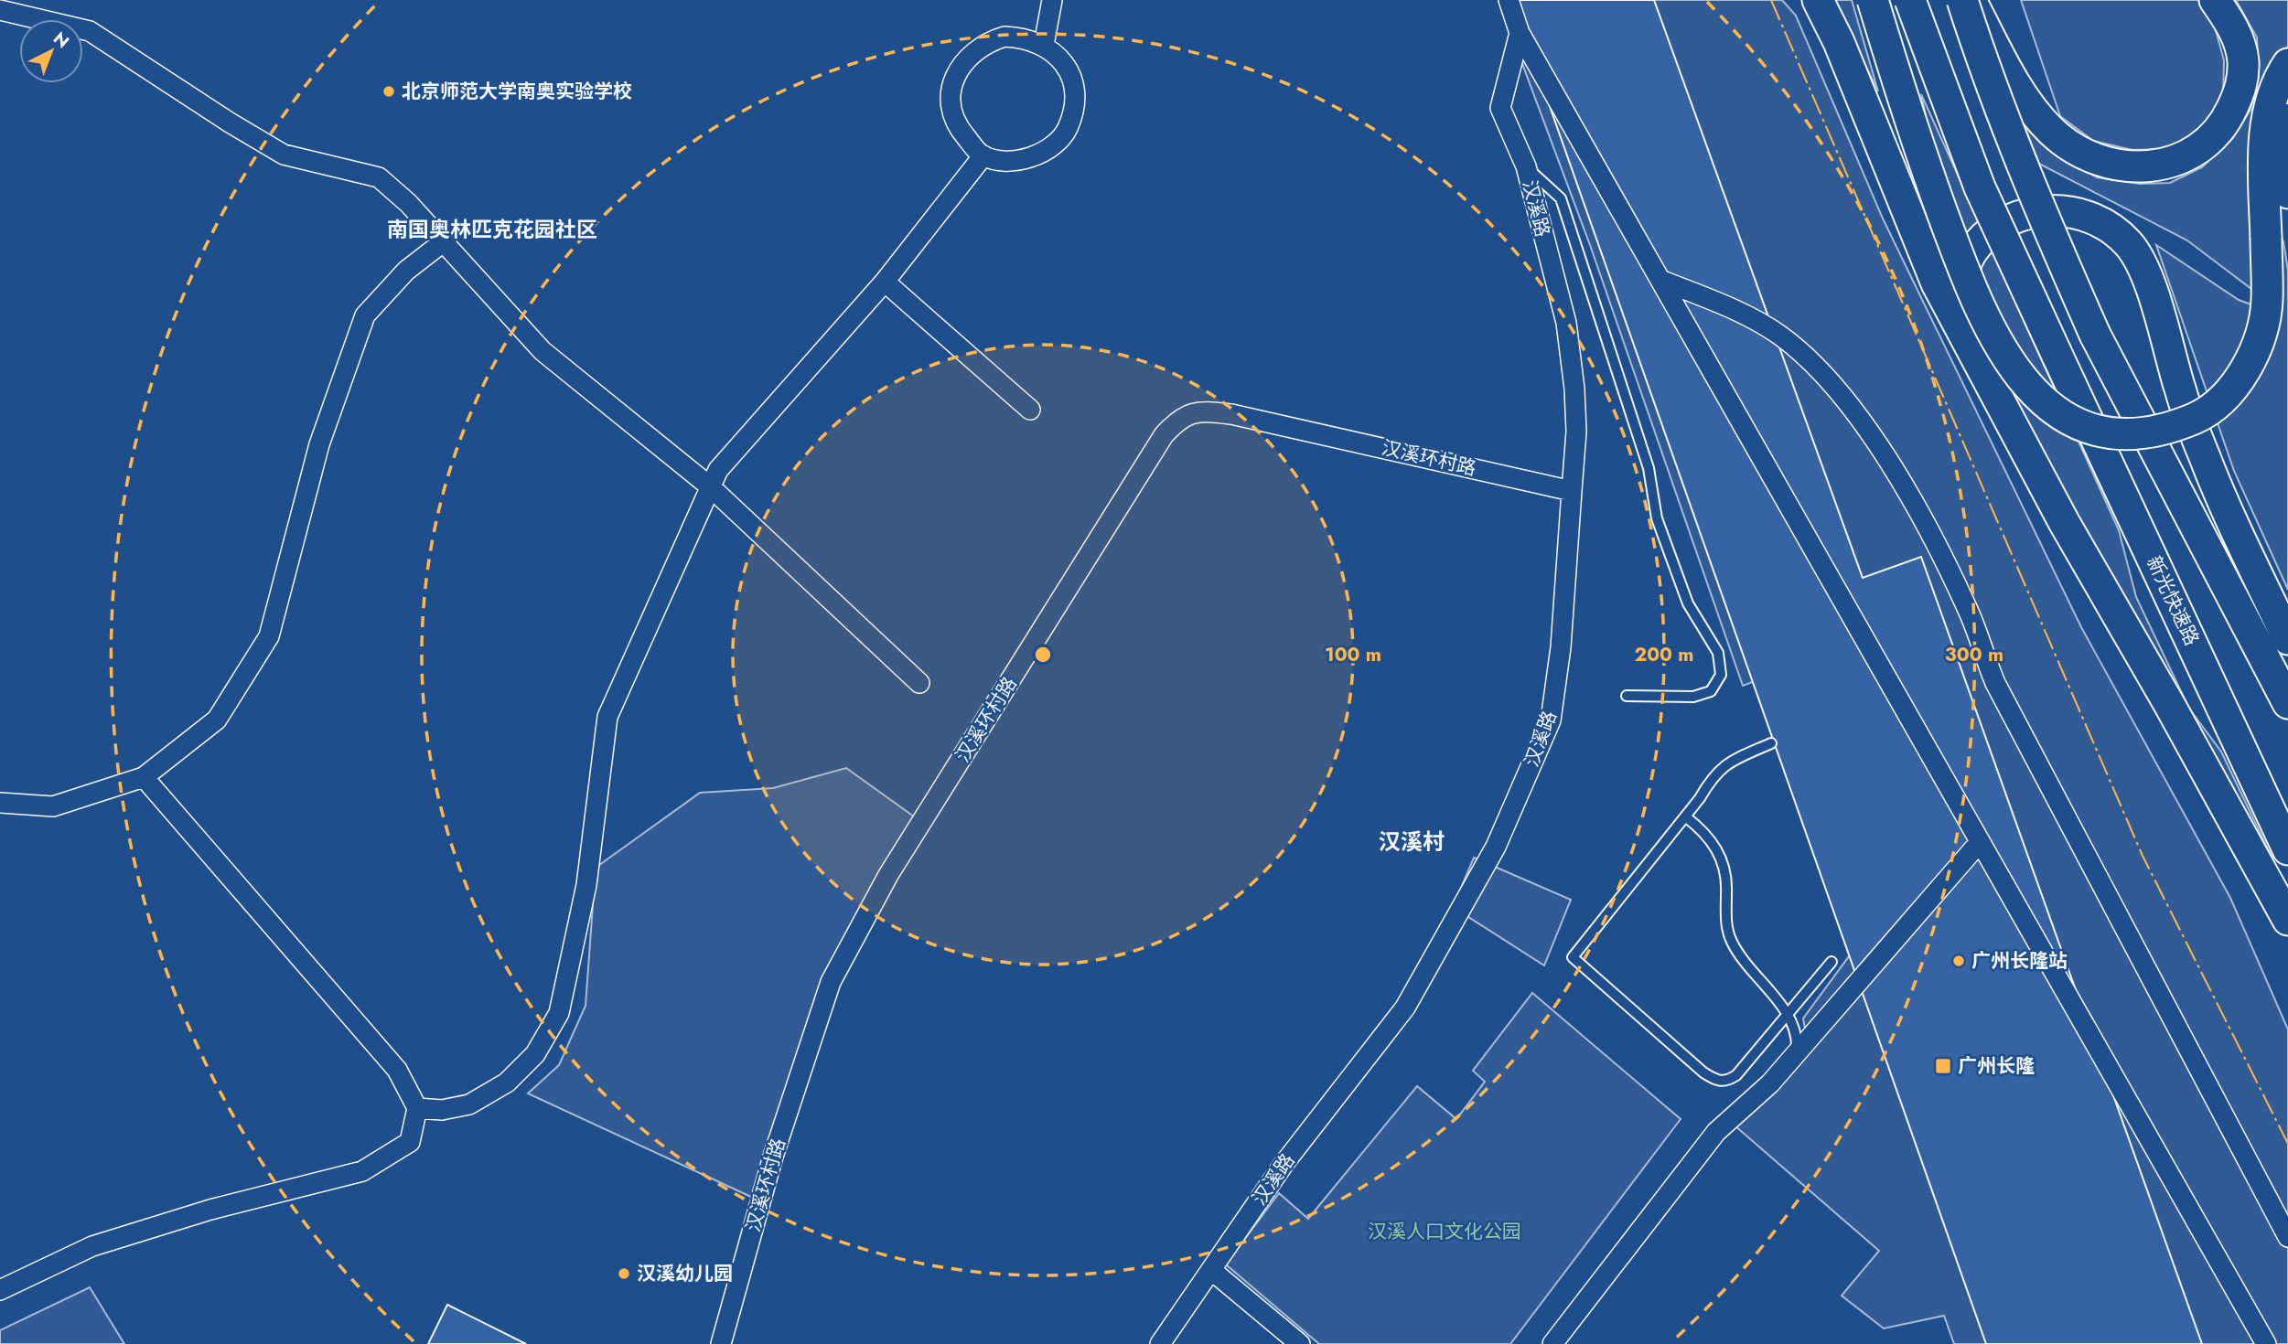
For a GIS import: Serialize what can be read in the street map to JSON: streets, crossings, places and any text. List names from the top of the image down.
{
  "streets": {
    "highway": ["新光快速路"],
    "street": ["汉溪路", "汉溪环村路"]
  },
  "crossings": [
    ["汉溪路", "汉溪环村路"]
  ],
  "districts": ["南国奥林匹克花园社区", "汉溪村"],
  "parks": ["汉溪人口文化公园"],
  "places": {
    "other": ["北京师范大学南奥实验学校", "广州长隆站", "汉溪幼儿园"],
    "transit": ["广州长隆"]
  },
  "north": "top right",
  "rings": ["100 m", "200 m", "300 m"]
}
